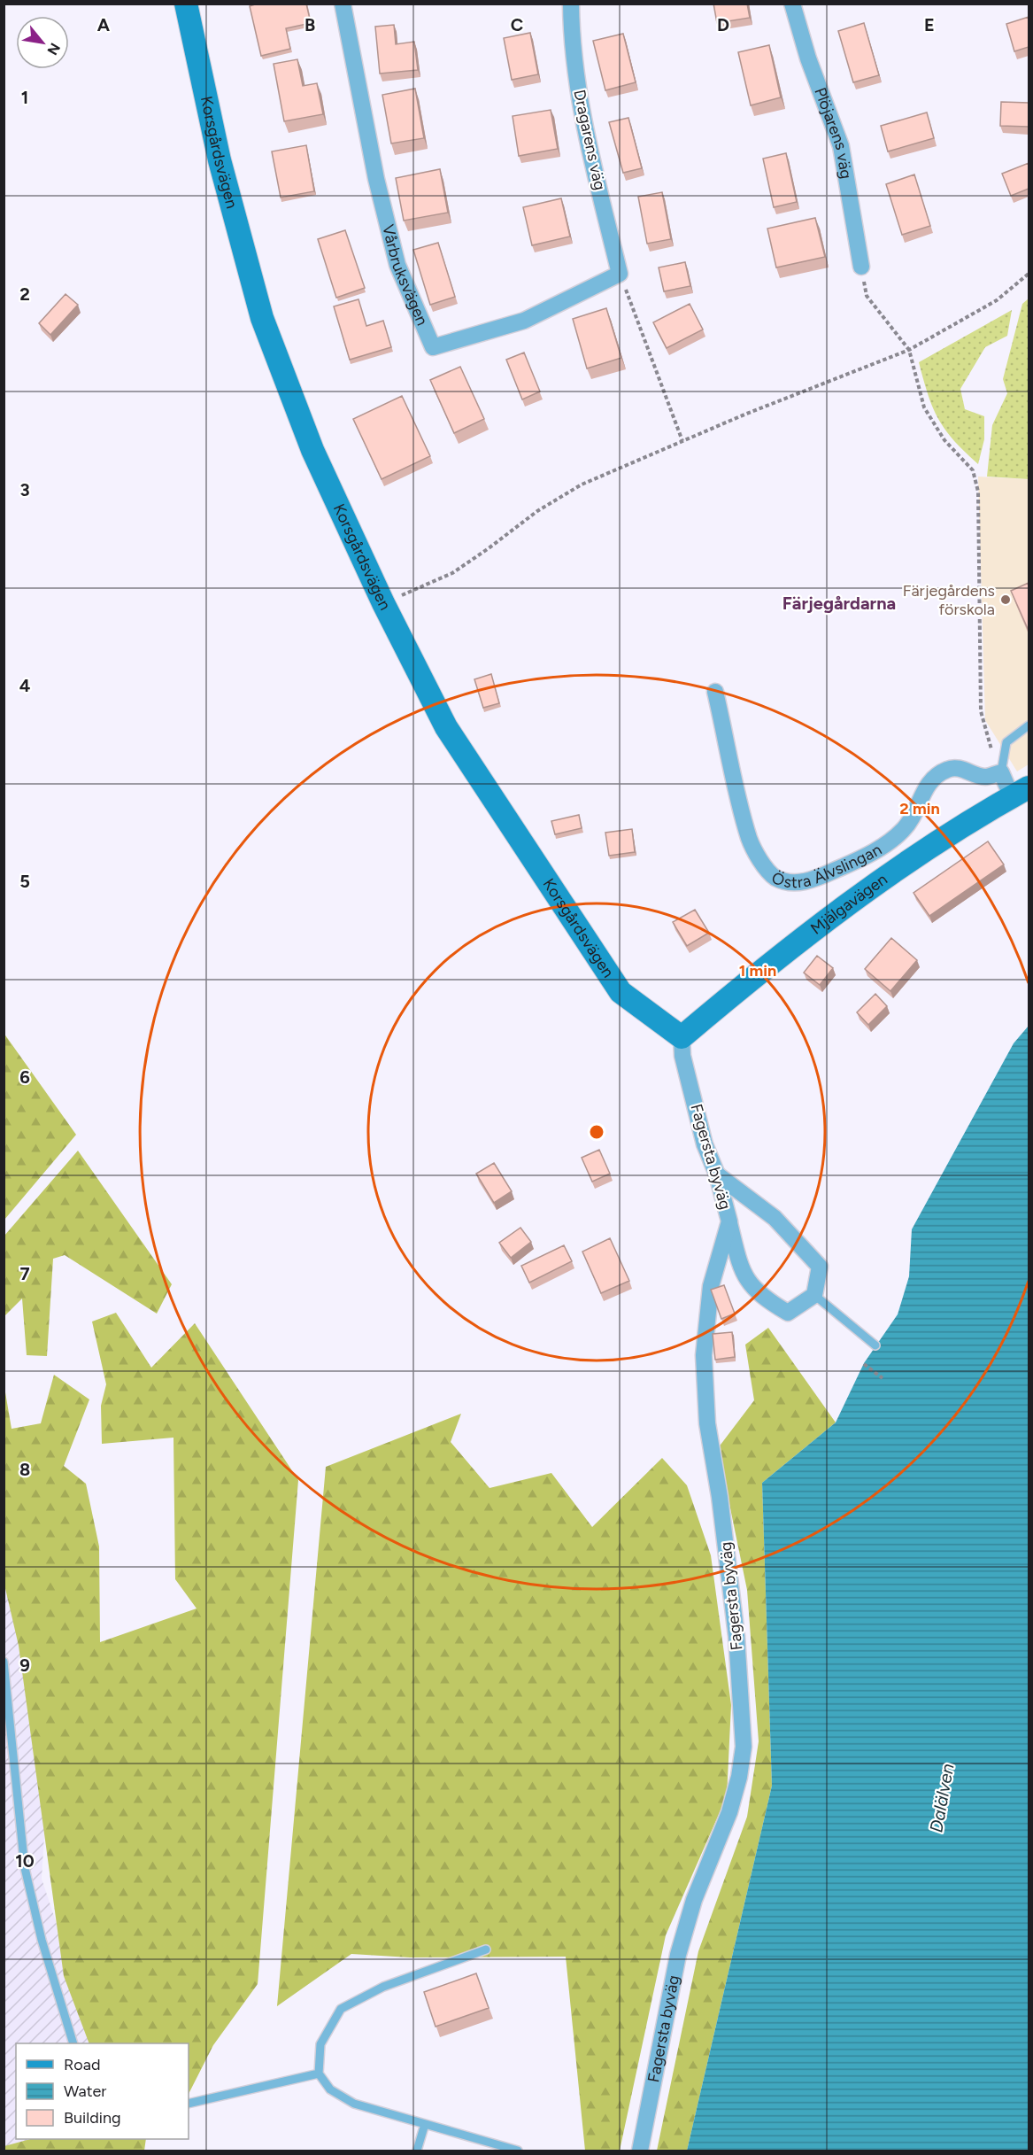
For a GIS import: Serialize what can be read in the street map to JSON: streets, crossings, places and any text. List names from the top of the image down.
{
  "streets": {
    "street": [
      "Plöjarens väg",
      "Dragarens väg",
      "Korsgårdsvägen",
      "Vårbruksvägen",
      "Östra Älvslingan",
      "Mjälgavägen",
      "Fagersta byväg"
    ]
  },
  "crossings": [
    ["Dragarens väg", "Vårbruksvägen"],
    ["Korsgårdsvägen", "Mjälgavägen"],
    ["Korsgårdsvägen", "Fagersta byväg"],
    ["Mjälgavägen", "Fagersta byväg"]
  ],
  "districts": ["Färjegårdarna"],
  "water": ["Dalälven"],
  "places": ["Färjegårdens förskola"],
  "legend": ["Road", "Water", "Building"],
  "north": "bottom right",
  "grid": {
    "columns": [
      "A",
      "B",
      "C",
      "D",
      "E"
    ],
    "rows": [
      "1",
      "2",
      "3",
      "4",
      "5",
      "6",
      "7",
      "8",
      "9",
      "10"
    ]
  },
  "rings": ["2 min", "1 min"]
}
